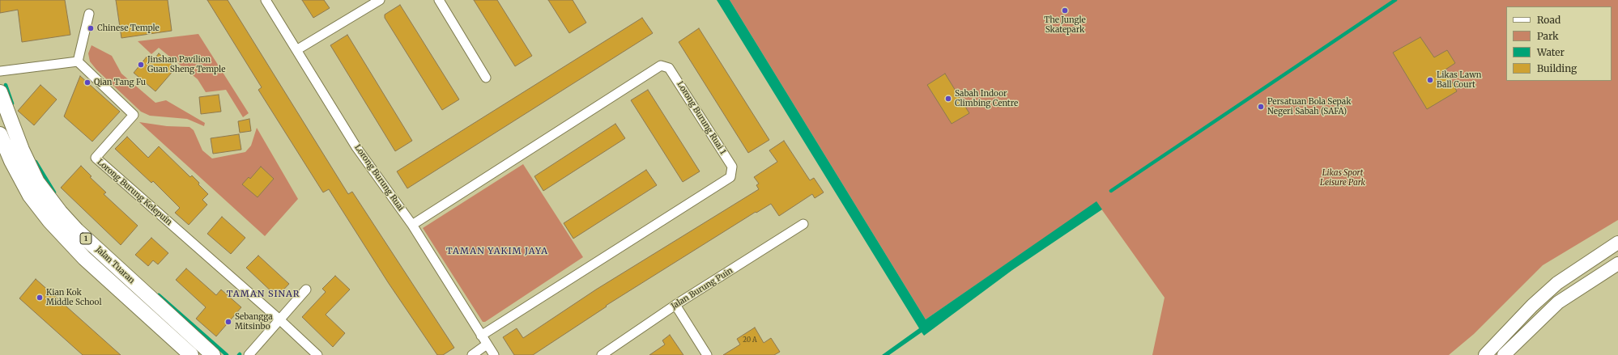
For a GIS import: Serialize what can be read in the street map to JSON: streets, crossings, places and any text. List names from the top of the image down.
{
  "streets": {
    "main road": ["1", "Jalan Tuaran"],
    "street": [
      "Lorong Burung Ruai 1",
      "Lorong Burung Ruai",
      "Lorong Burung Kelepuin",
      "Jalan Burung Puin"
    ]
  },
  "crossings": [
    ["Lorong Burung Ruai 1", "Lorong Burung Ruai"]
  ],
  "districts": ["TAMAN YAKIM JAYA", "TAMAN SINAR"],
  "parks": ["Likas Sport Leisure Park"],
  "places": [
    "The Jungle Skatepark",
    "Chinese Temple",
    "Jinshan Pavilion Guan Sheng Temple",
    "Likas Lawn Ball Court",
    "Qian Tang Fu",
    "Sabah Indoor Climbing Centre",
    "Persatuan Bola Sepak Negeri Sabah (SAFA)",
    "Kian Kok Middle School",
    "Sebangga Mitsinbo"
  ],
  "house_numbers": ["20 A"],
  "legend": [
    "Road",
    "Park",
    "Water",
    "Building"
  ]
}
